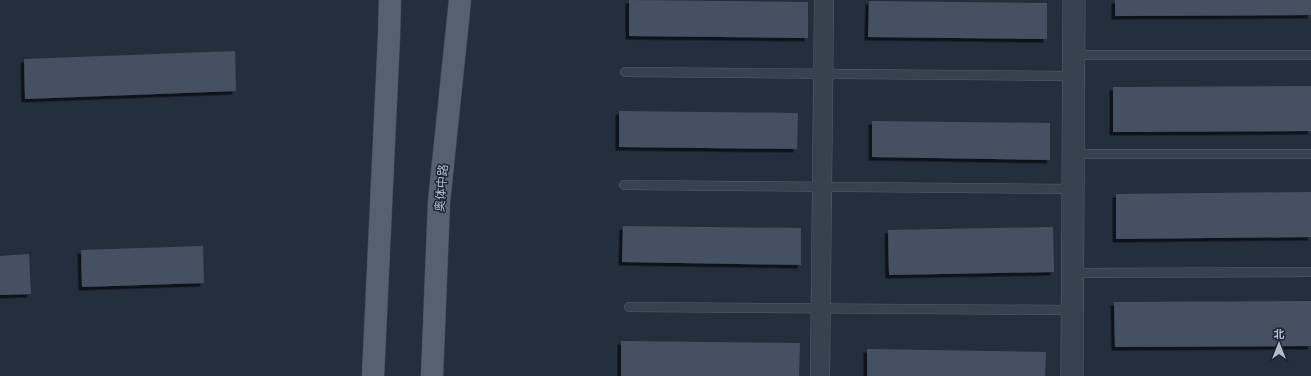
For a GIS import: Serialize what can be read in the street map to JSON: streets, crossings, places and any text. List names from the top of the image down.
{
  "streets": {
    "main road": ["奥体中路"]
  },
  "north": "top"
}
